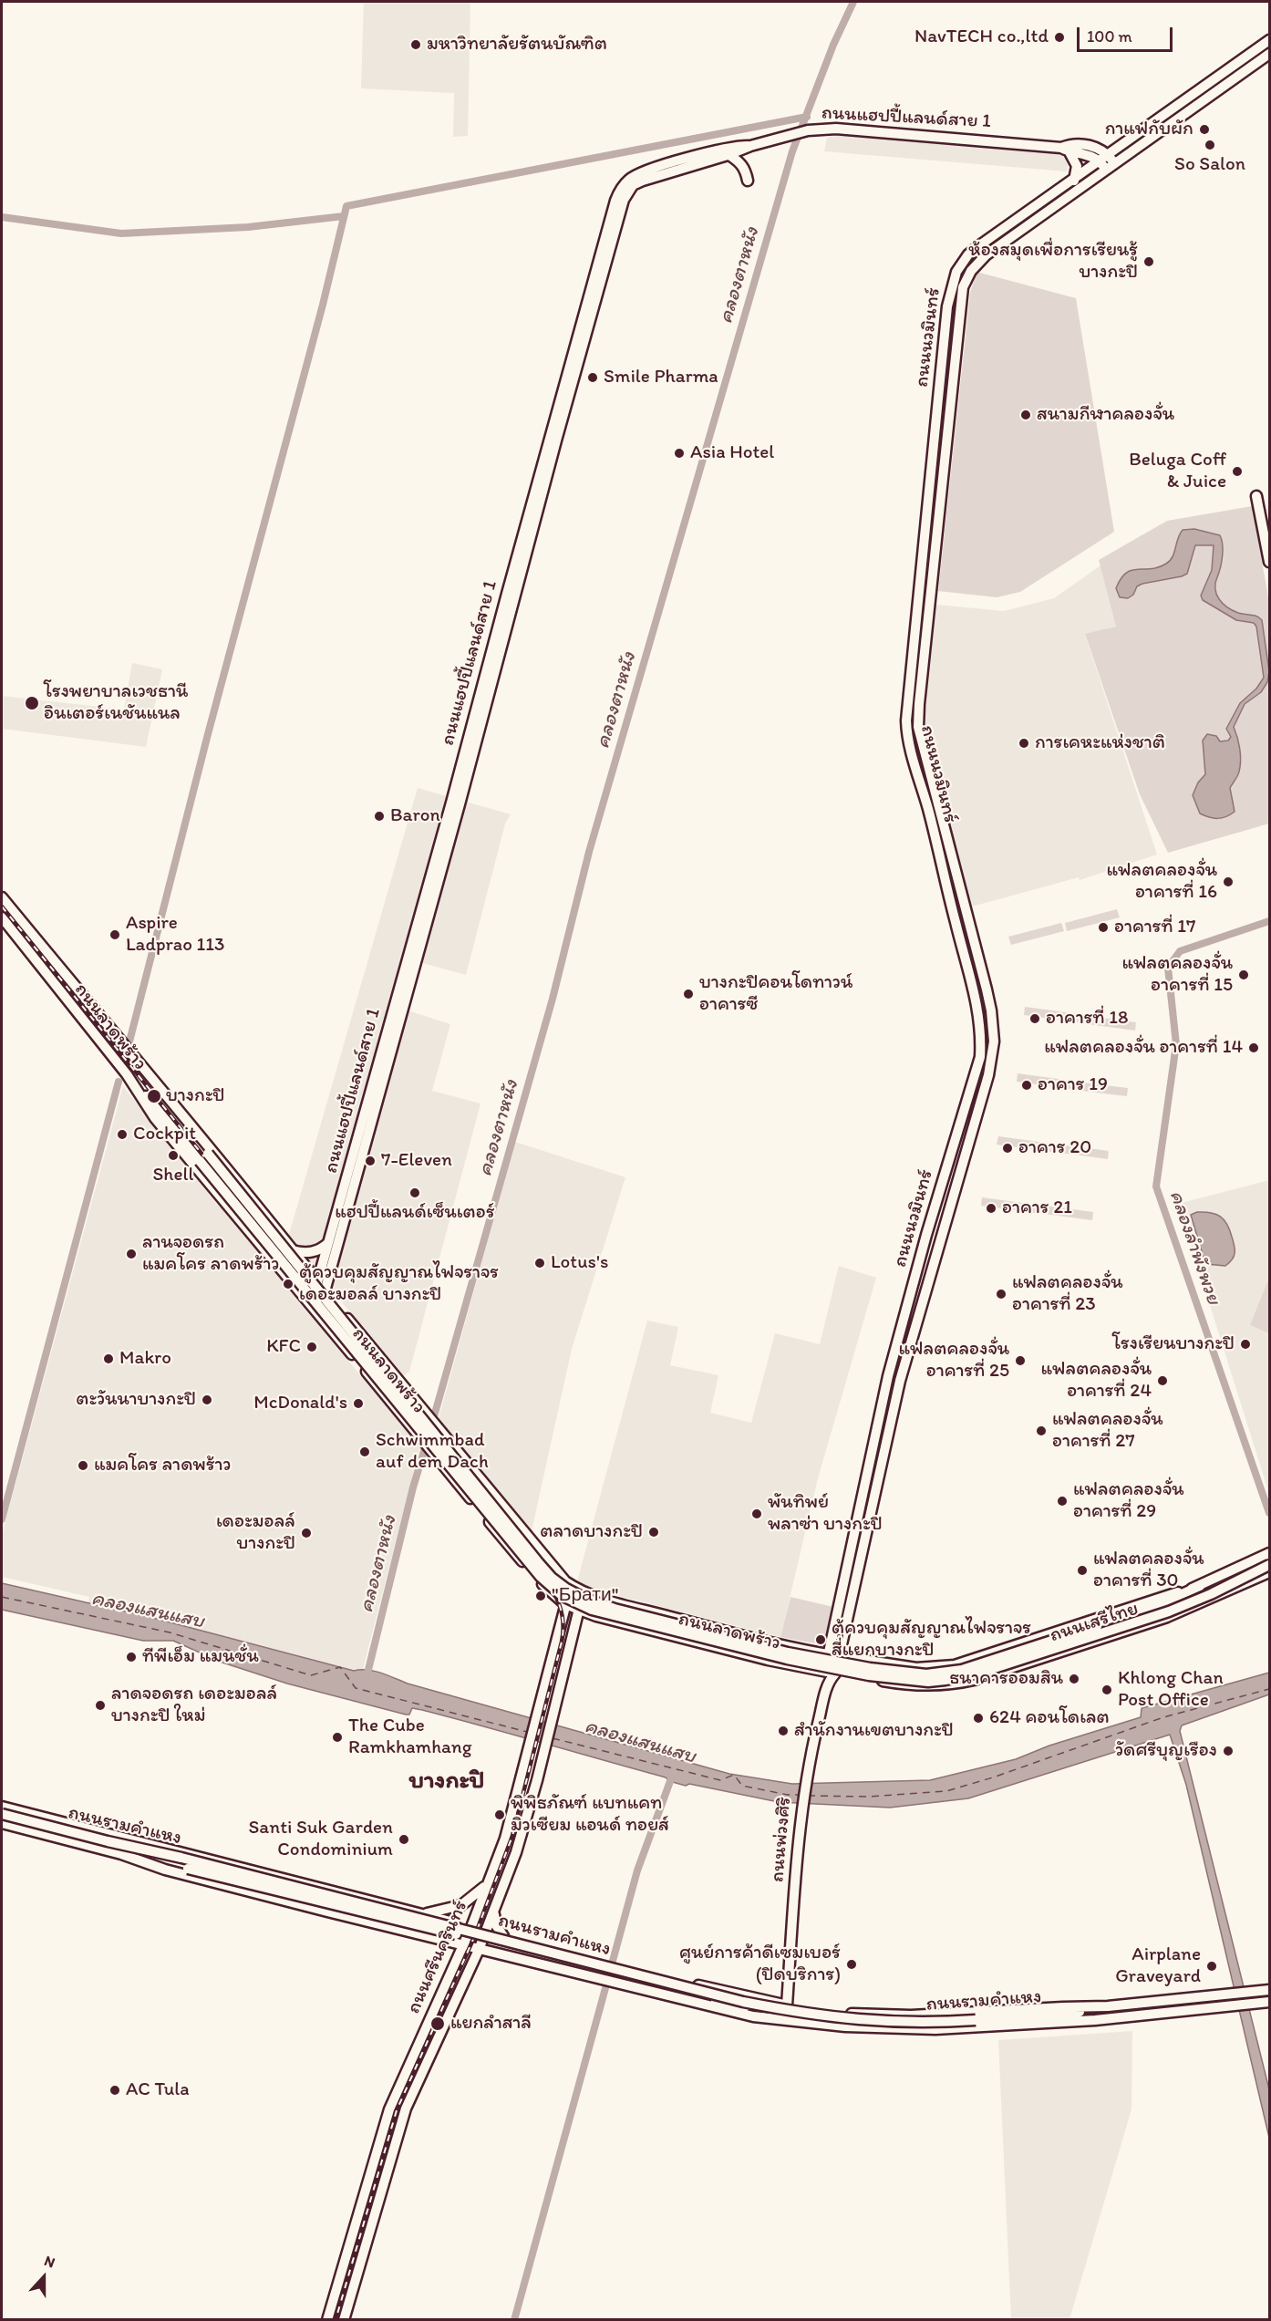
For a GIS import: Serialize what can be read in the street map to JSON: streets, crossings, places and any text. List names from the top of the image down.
{
  "streets": {
    "main road": [
      "ถนนแฮปปี้แลนด์สาย 1",
      "ถนนนวมินทร์",
      "ถนนลาดพร้าว",
      "ถนนเสรีไทย",
      "ถนนรามคำแหง",
      "ถนนพ่วงศิริ",
      "ถนนศรีนครินทร์"
    ]
  },
  "crossings": [
    ["ถนนแฮปปี้แลนด์สาย 1", "ถนนนวมินทร์"],
    ["ถนนแฮปปี้แลนด์สาย 1", "ถนนลาดพร้าว"],
    ["ถนนนวมินทร์", "ถนนลาดพร้าว"],
    ["ถนนนวมินทร์", "ถนนเสรีไทย"],
    ["ถนนนวมินทร์", "ถนนพ่วงศิริ"],
    ["ถนนลาดพร้าว", "ถนนเสรีไทย"],
    ["ถนนลาดพร้าว", "ถนนพ่วงศิริ"],
    ["ถนนลาดพร้าว", "ถนนศรีนครินทร์"],
    ["ถนนเสรีไทย", "ถนนพ่วงศิริ"],
    ["ถนนรามคำแหง", "ถนนพ่วงศิริ"],
    ["ถนนรามคำแหง", "ถนนศรีนครินทร์"]
  ],
  "districts": ["บางกะปิ"],
  "water": ["คลองตาหนัง", "คลองลำพังพวย", "คลองแสนแสบ"],
  "places": [
    "NavTECH co.,ltd",
    "มหาวิทยาลัยรัตนบัณฑิต",
    "กาแฟกับผัก",
    "So Salon",
    "ห้องสมุดเพื่อการเรียนรู้ บางกะปิ",
    "Smile Pharma",
    "สนามกีฬาคลองจั่น",
    "Asia Hotel",
    "Beluga Coff & Juice",
    "โรงพยาบาลเวชธานี อินเตอร์เนชันแนล",
    "การเคหะแห่งชาติ",
    "Baron",
    "แฟลตคลองจั่น อาคารที่ 16",
    "อาคารที่ 17",
    "Aspire Ladprao 113",
    "แฟลตคลองจั่น อาคารที่ 15",
    "บางกะปิคอนโดทาวน์ อาคารซี",
    "อาคารที่ 18",
    "แฟลตคลองจั่น อาคารที่ 14",
    "อาคาร 19",
    "บางกะปิ",
    "Cockpit",
    "อาคาร 20",
    "Shell",
    "7-Eleven",
    "แฮปปี้แลนด์เซ็นเตอร์",
    "อาคาร 21",
    "ลานจอดรถ แมคโคร ลาดพร้าว",
    "Lotus's",
    "ตู้ควบคุมสัญญาณไฟจราจร เดอะมอลล์ บางกะปิ",
    "แฟลตคลองจั่น อาคารที่ 23",
    "โรงเรียนบางกะปิ",
    "KFC",
    "Makro",
    "แฟลตคลองจั่น อาคารที่ 25",
    "แฟลตคลองจั่น อาคารที่ 24",
    "ตะวันนาบางกะปิ",
    "McDonald's",
    "แฟลตคลองจั่น อาคารที่ 27",
    "Schwimmbad auf dem Dach",
    "แมคโคร ลาดพร้าว",
    "แฟลตคลองจั่น อาคารที่ 29",
    "พันทิพย์ พลาซ่า บางกะปิ",
    "ตลาดบางกะปิ",
    "เดอะมอลล์ บางกะปิ",
    "แฟลตคลองจั่น อาคารที่ 30",
    "\"Брати\"",
    "ตู้ควบคุมสัญญาณไฟจราจร สี่แยกบางกะปิ",
    "ทีพีเอ็ม แมนชั่น",
    "ธนาคารออมสิน",
    "Khlong Chan Post Office",
    "ลาดจอดรถ เดอะมอลล์ บางกะปิ ใหม่",
    "624 คอนโดเลต",
    "สำนักงานเขตบางกะปิ",
    "The Cube Ramkhamhang",
    "วัดศรีบุญเรือง",
    "พิพิธภัณฑ์ แบทแคท มิวเซียม แอนด์ ทอยส์",
    "Santi Suk Garden Condominium",
    "ศูนย์การค้าดีเซมเบอร์ (ปิดบริการ)",
    "Airplane Graveyard",
    "แยกลำสาลี",
    "AC Tula"
  ],
  "scale_bar": "100 m",
  "north": "top"
}
